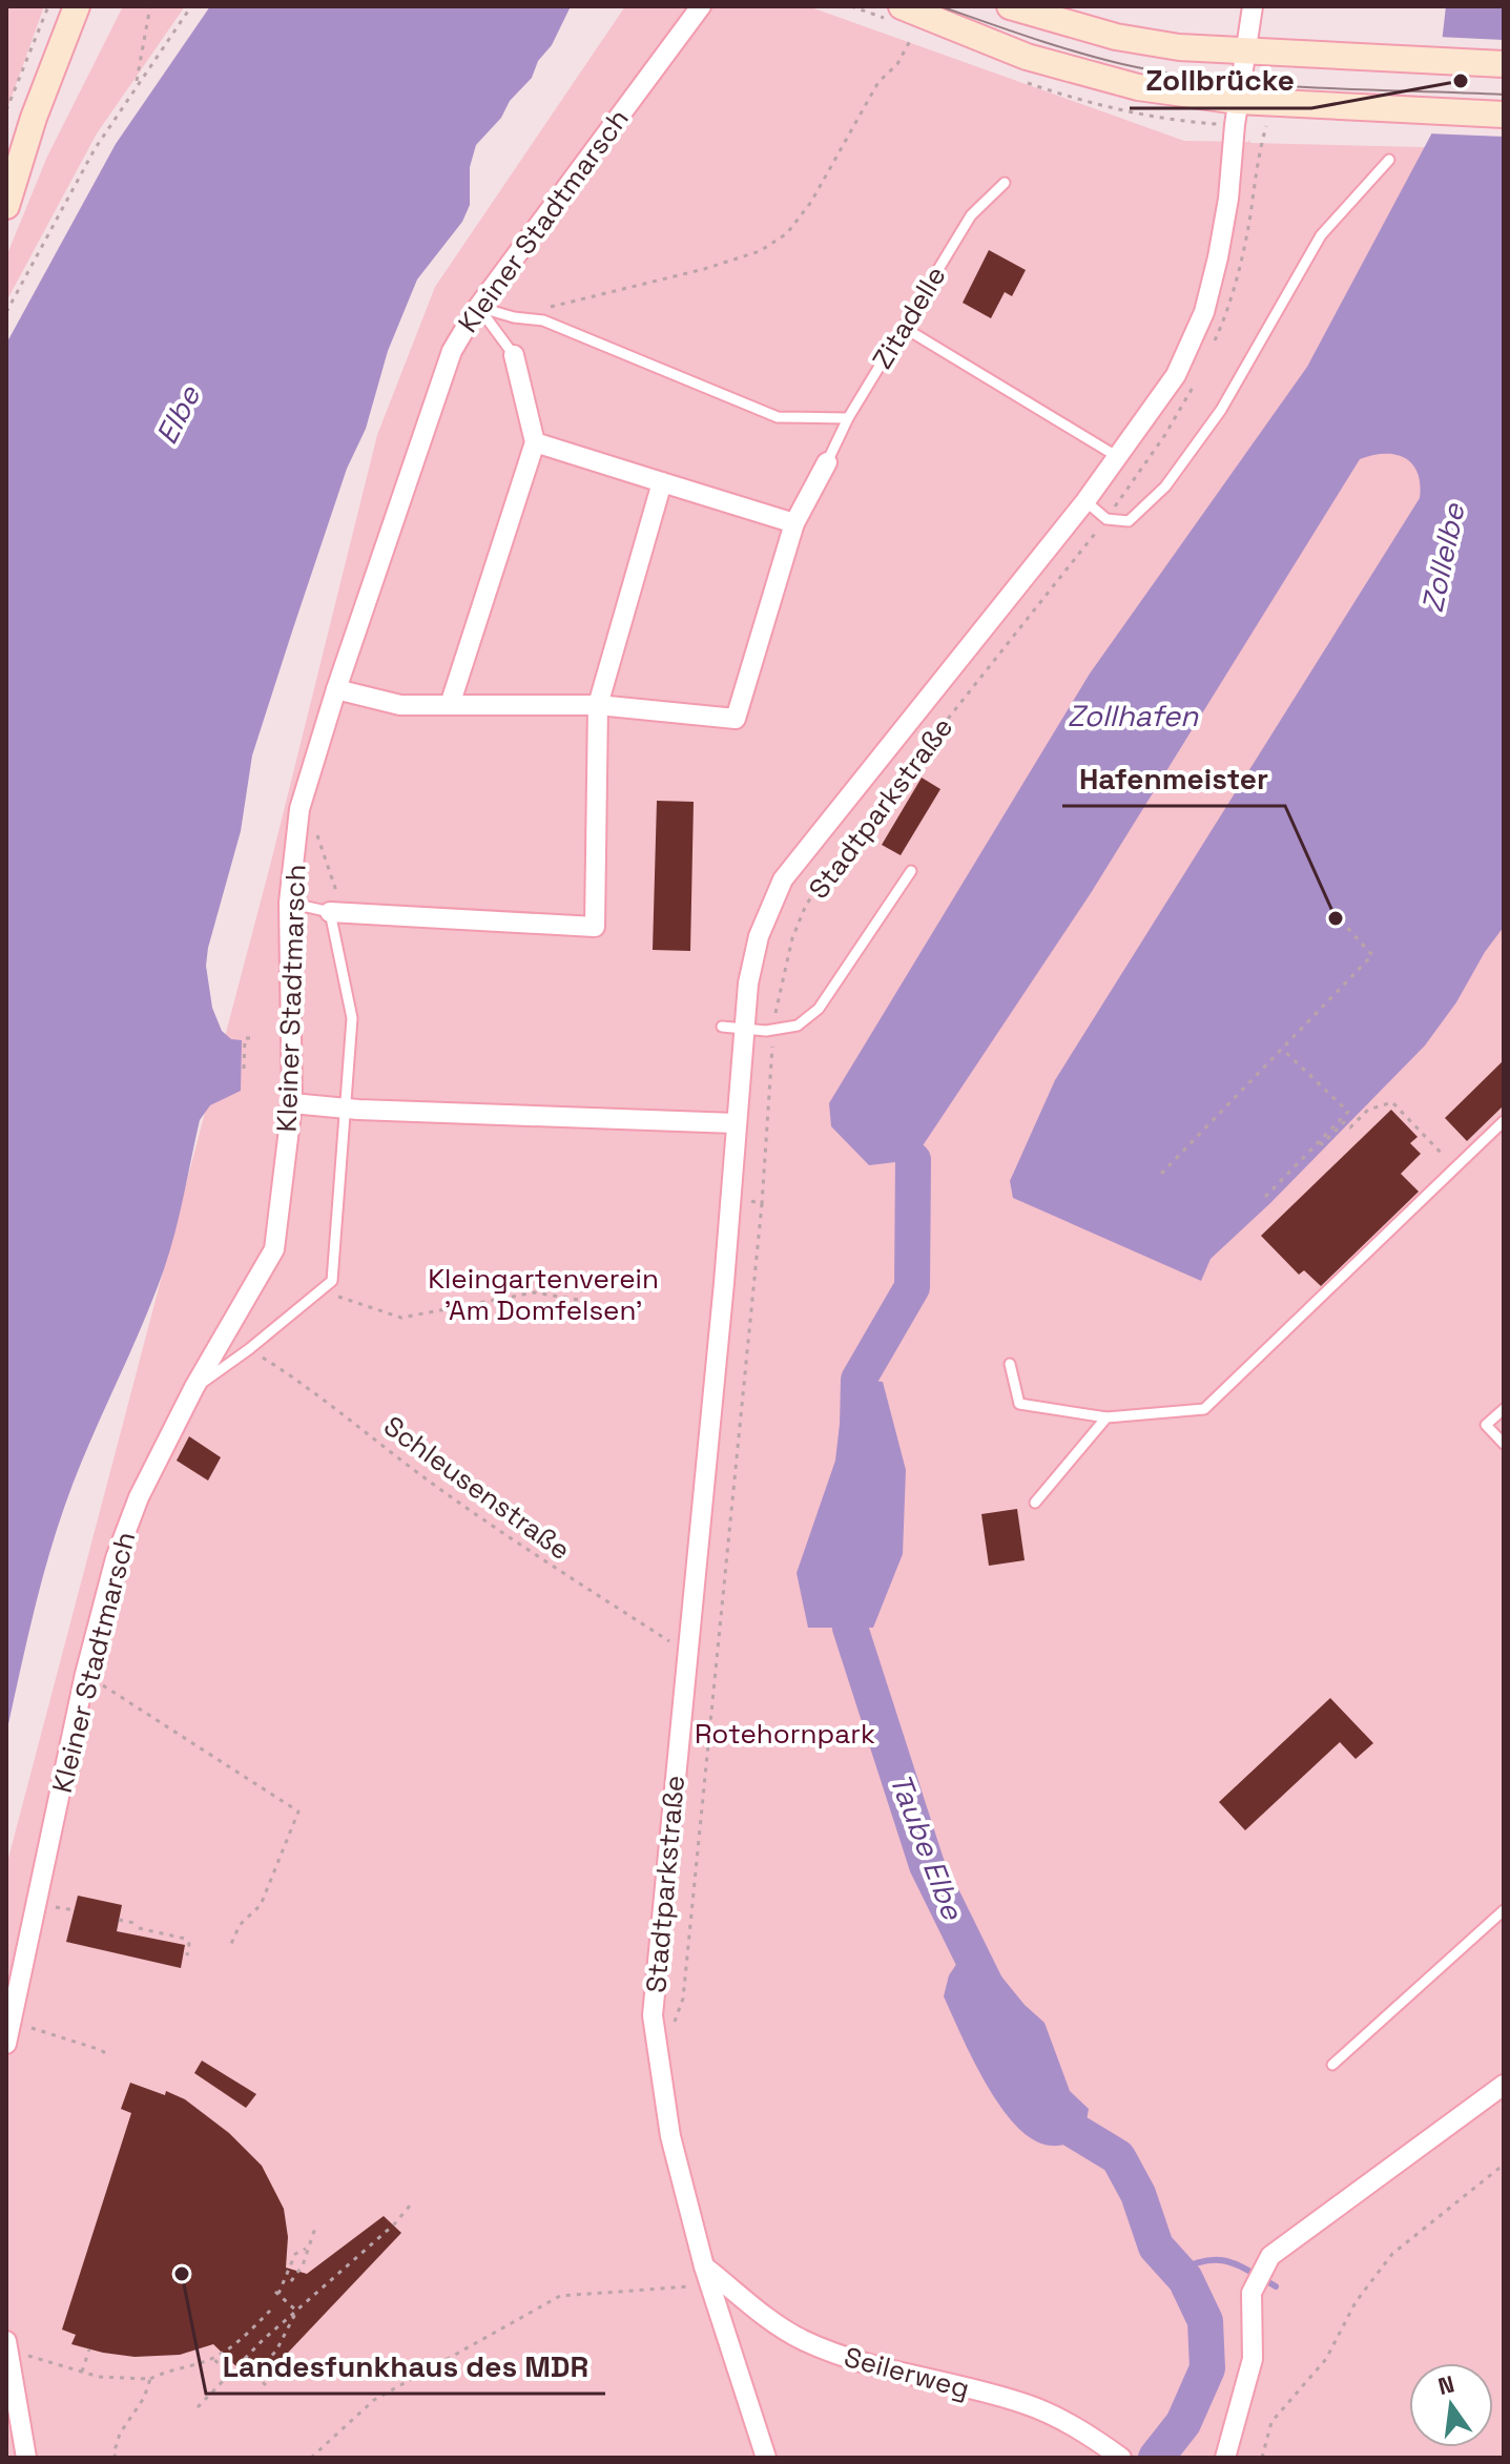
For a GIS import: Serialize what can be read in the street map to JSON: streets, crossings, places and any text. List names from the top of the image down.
{
  "streets": {
    "street": ["Kleiner Stadtmarsch", "Stadtparkstraße", "Seilerweg"],
    "lane": ["Zitadelle"],
    "path": ["Schleusenstraße"]
  },
  "crossings": [
    ["Stadtparkstraße", "Schleusenstraße"],
    ["Stadtparkstraße", "Seilerweg"]
  ],
  "water": [
    "Elbe",
    "Zollelbe",
    "Zollhafen",
    "Taube Elbe"
  ],
  "parks": ["Kleingartenverein 'Am Domfelsen'", "Rotehornpark"],
  "places": ["Zollbrücke", "Hafenmeister", "Landesfunkhaus des MDR"],
  "north": "top"
}
